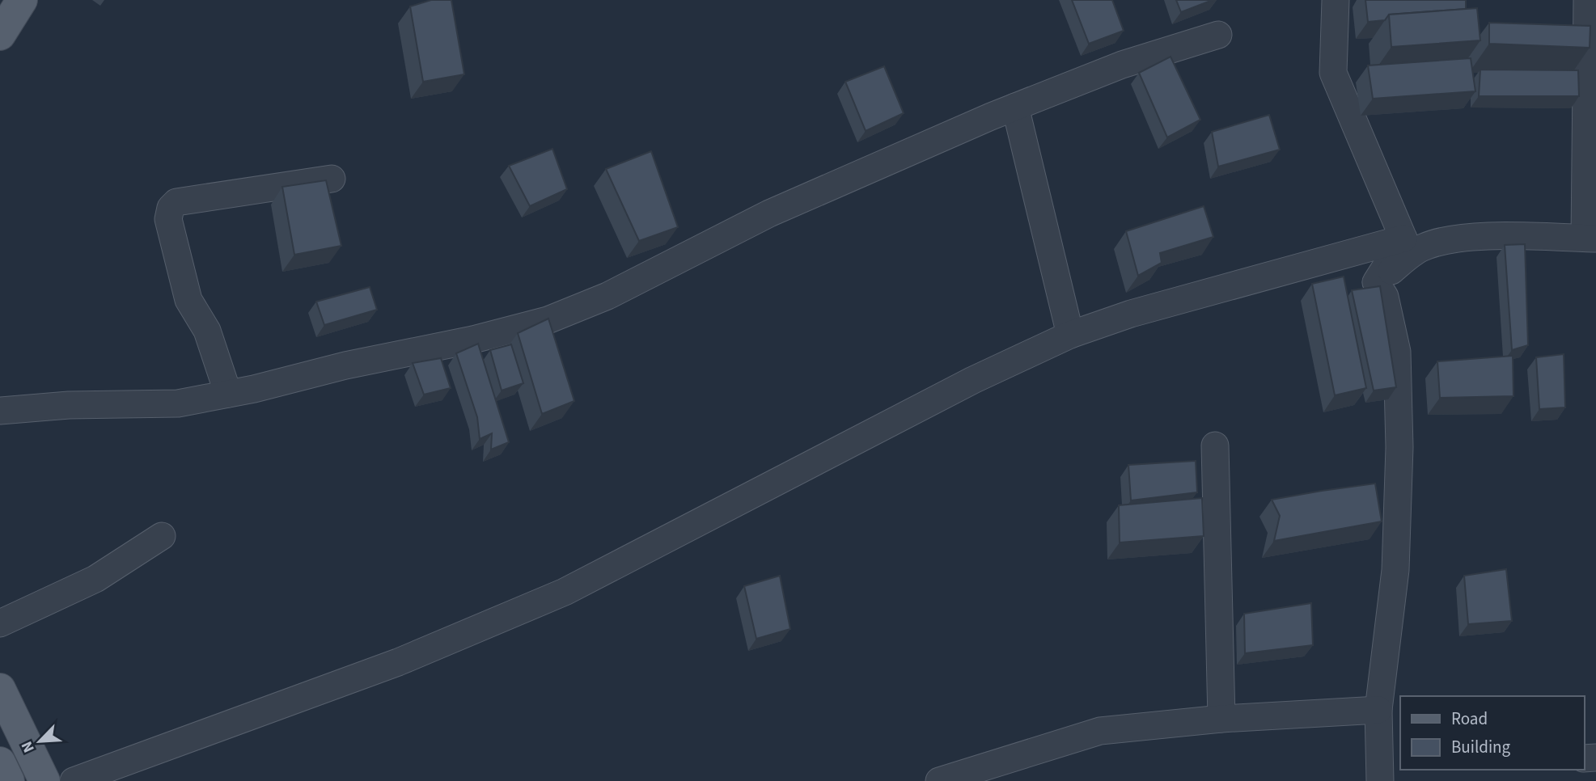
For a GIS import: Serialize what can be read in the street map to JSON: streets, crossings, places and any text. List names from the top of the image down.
{
  "legend": ["Road", "Building"],
  "north": "bottom left"
}
